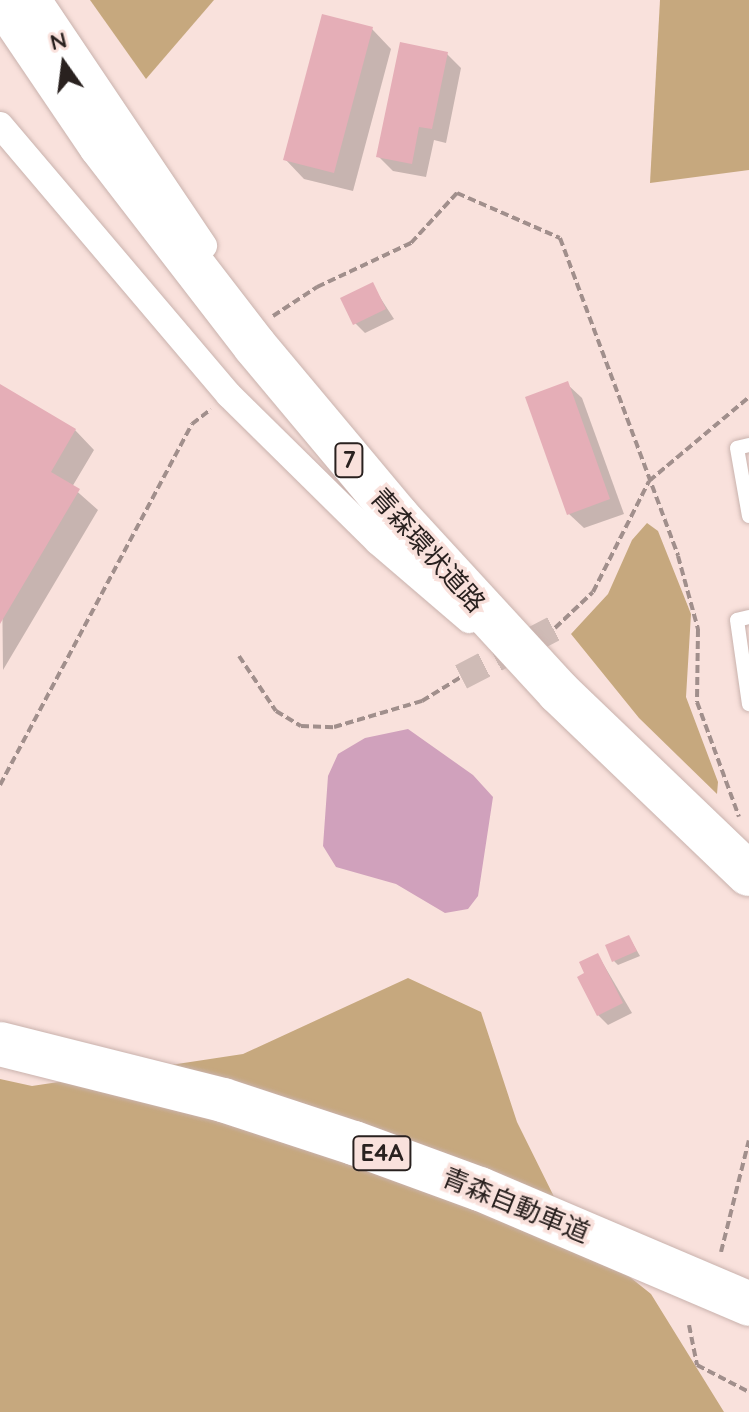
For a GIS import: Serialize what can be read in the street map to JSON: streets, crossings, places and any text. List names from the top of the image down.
{
  "streets": {
    "highway": [
      "7",
      "青森環状道路",
      "E4A",
      "青森自動車道"
    ]
  },
  "north": "top"
}
